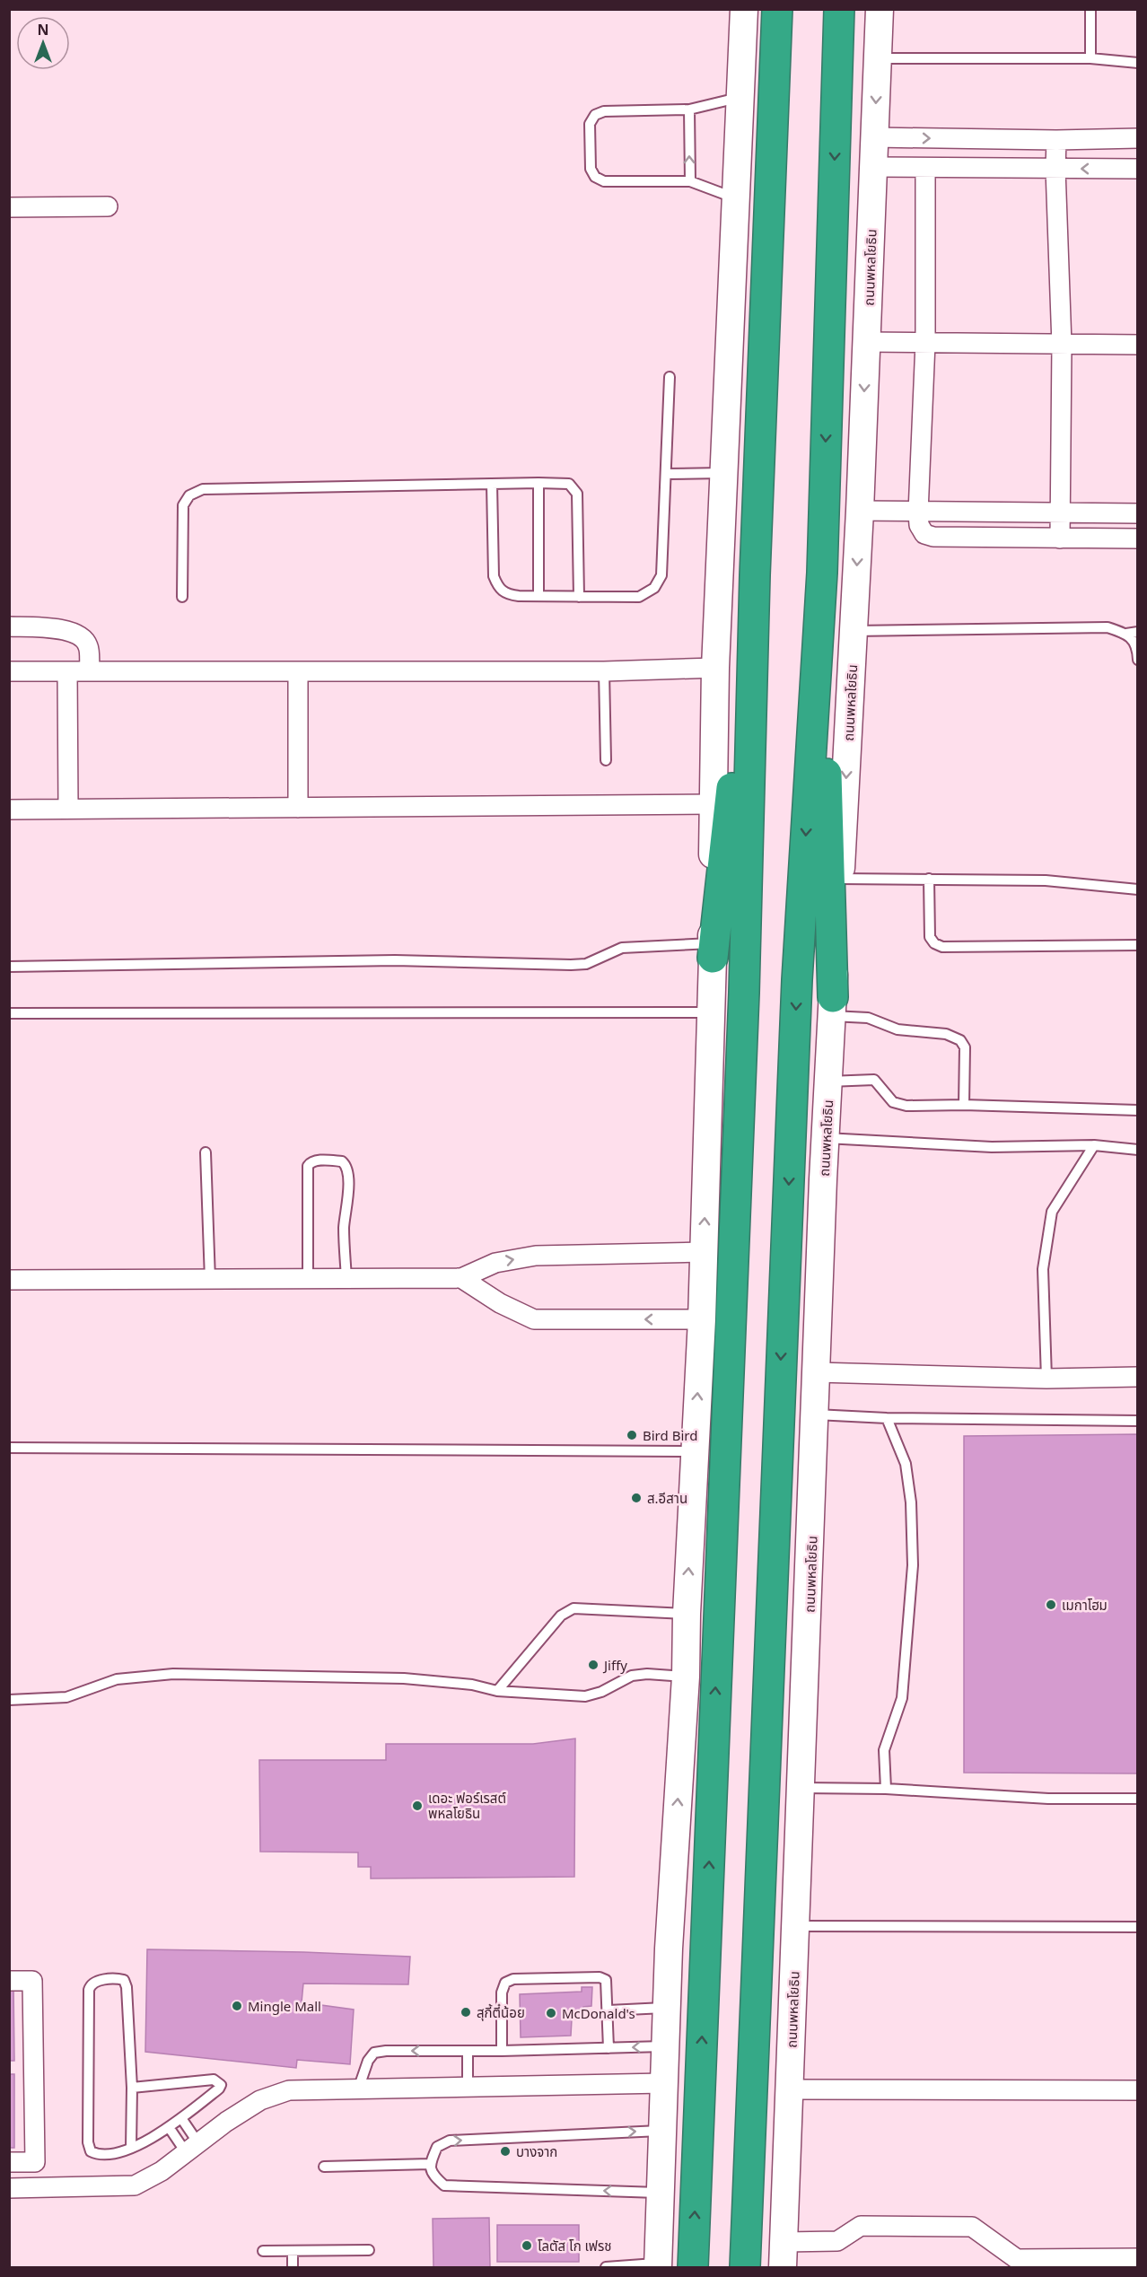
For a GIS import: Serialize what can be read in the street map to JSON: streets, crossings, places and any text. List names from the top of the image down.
{
  "streets": {
    "main road": ["ถนนพหลโยธิน"]
  },
  "places": [
    "Bird Bird",
    "ส.อีสาน",
    "เมกาโฮม",
    "Jiffy",
    "เดอะ ฟอร์เรสต์ พหลโยธิน",
    "Mingle Mall",
    "สุกี้ตี๋น้อย",
    "McDonald's",
    "บางจาก",
    "โลตัส โก เฟรช"
  ],
  "north": "top"
}
